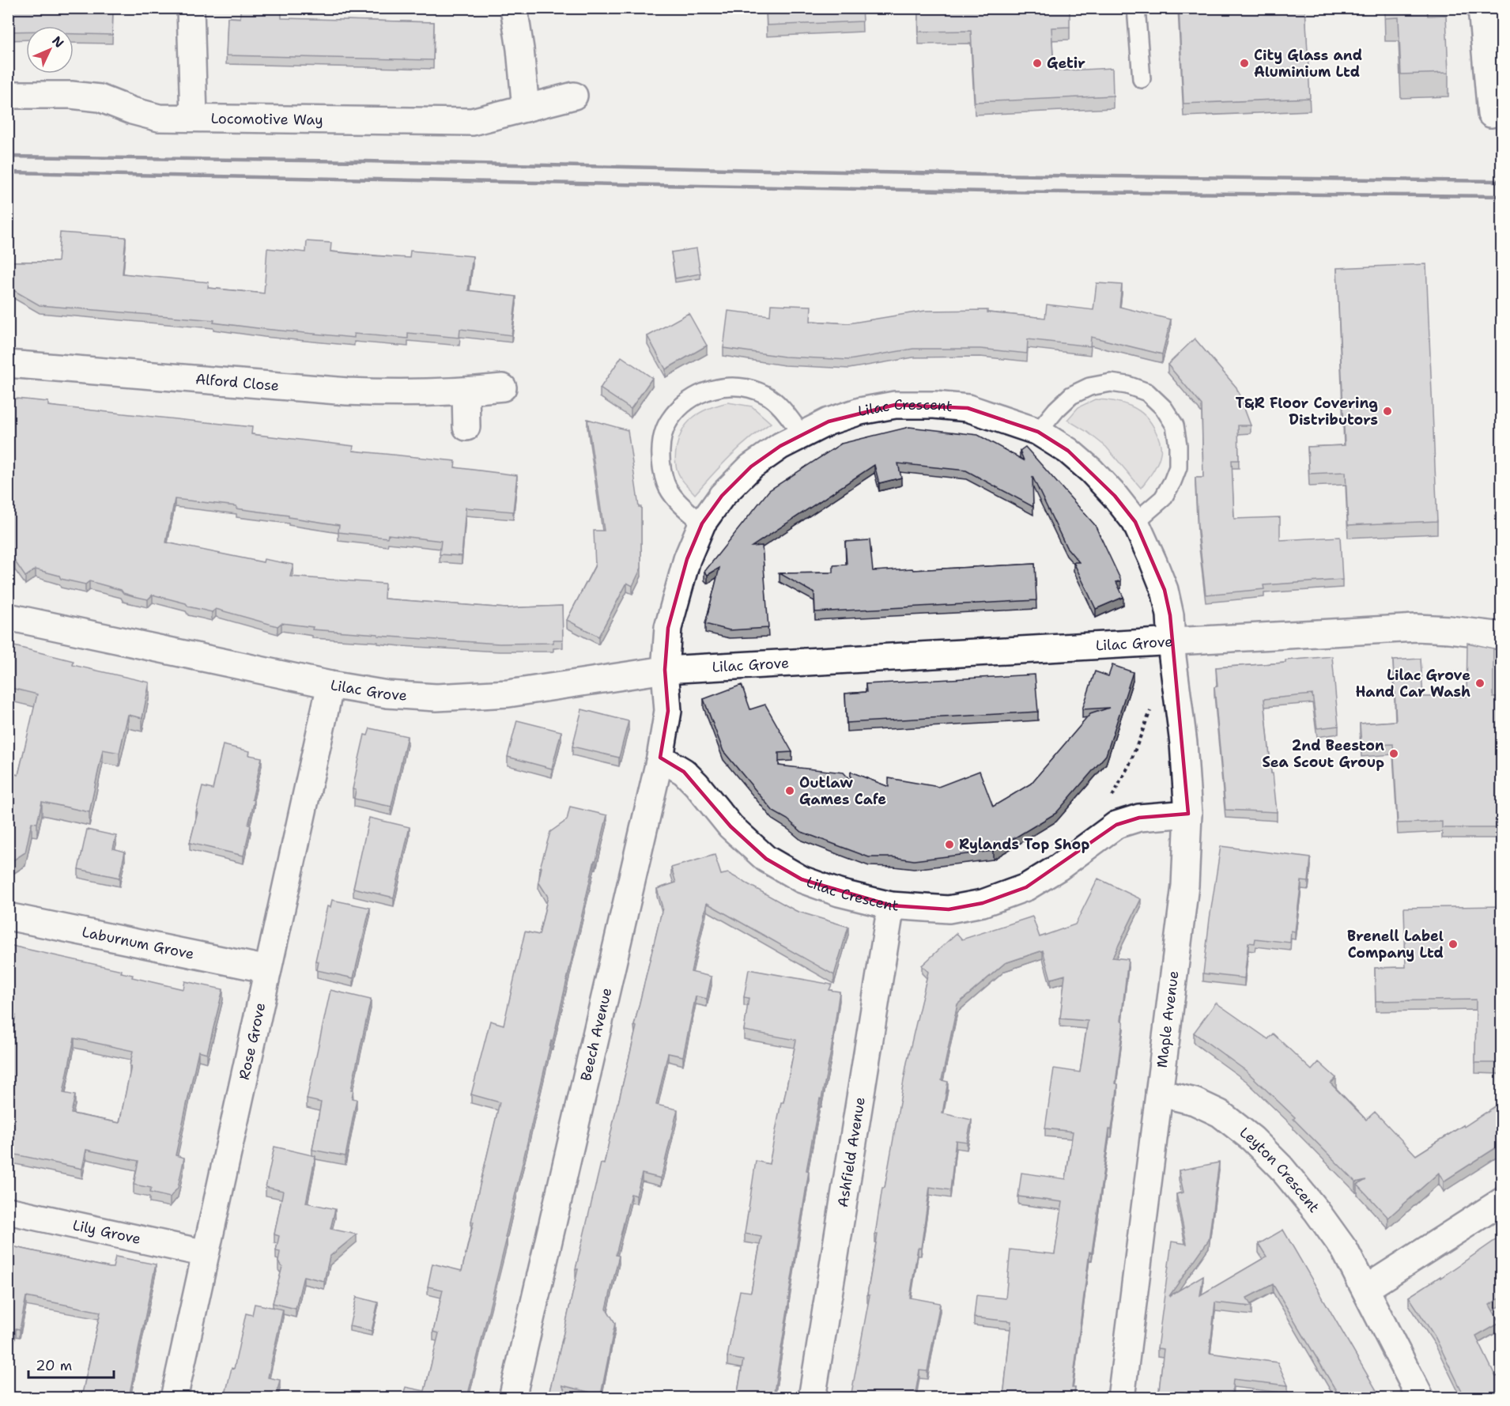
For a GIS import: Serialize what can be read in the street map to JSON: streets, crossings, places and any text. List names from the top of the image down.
{
  "streets": {
    "street": [
      "Locomotive Way",
      "Alford Close",
      "Lilac Crescent",
      "Lilac Grove",
      "Laburnum Grove",
      "Maple Avenue",
      "Beech Avenue",
      "Rose Grove",
      "Ashfield Avenue",
      "Leyton Crescent",
      "Lily Grove"
    ]
  },
  "crossings": [
    ["Lilac Crescent", "Lilac Grove"],
    ["Lilac Crescent", "Maple Avenue"],
    ["Lilac Crescent", "Beech Avenue"],
    ["Lilac Crescent", "Ashfield Avenue"],
    ["Lilac Grove", "Maple Avenue"],
    ["Lilac Grove", "Beech Avenue"],
    ["Lilac Grove", "Rose Grove"],
    ["Laburnum Grove", "Rose Grove"],
    ["Maple Avenue", "Leyton Crescent"],
    ["Rose Grove", "Lily Grove"]
  ],
  "places": [
    "Getir",
    "City Glass and Aluminium Ltd",
    "T&R Floor Covering Distributors",
    "Lilac Grove Hand Car Wash",
    "2nd Beeston Sea Scout Group",
    "Outlaw Games Cafe",
    "Rylands Top Shop",
    "Brenell Label Company Ltd"
  ],
  "scale_bar": "20 m",
  "north": "top right"
}
